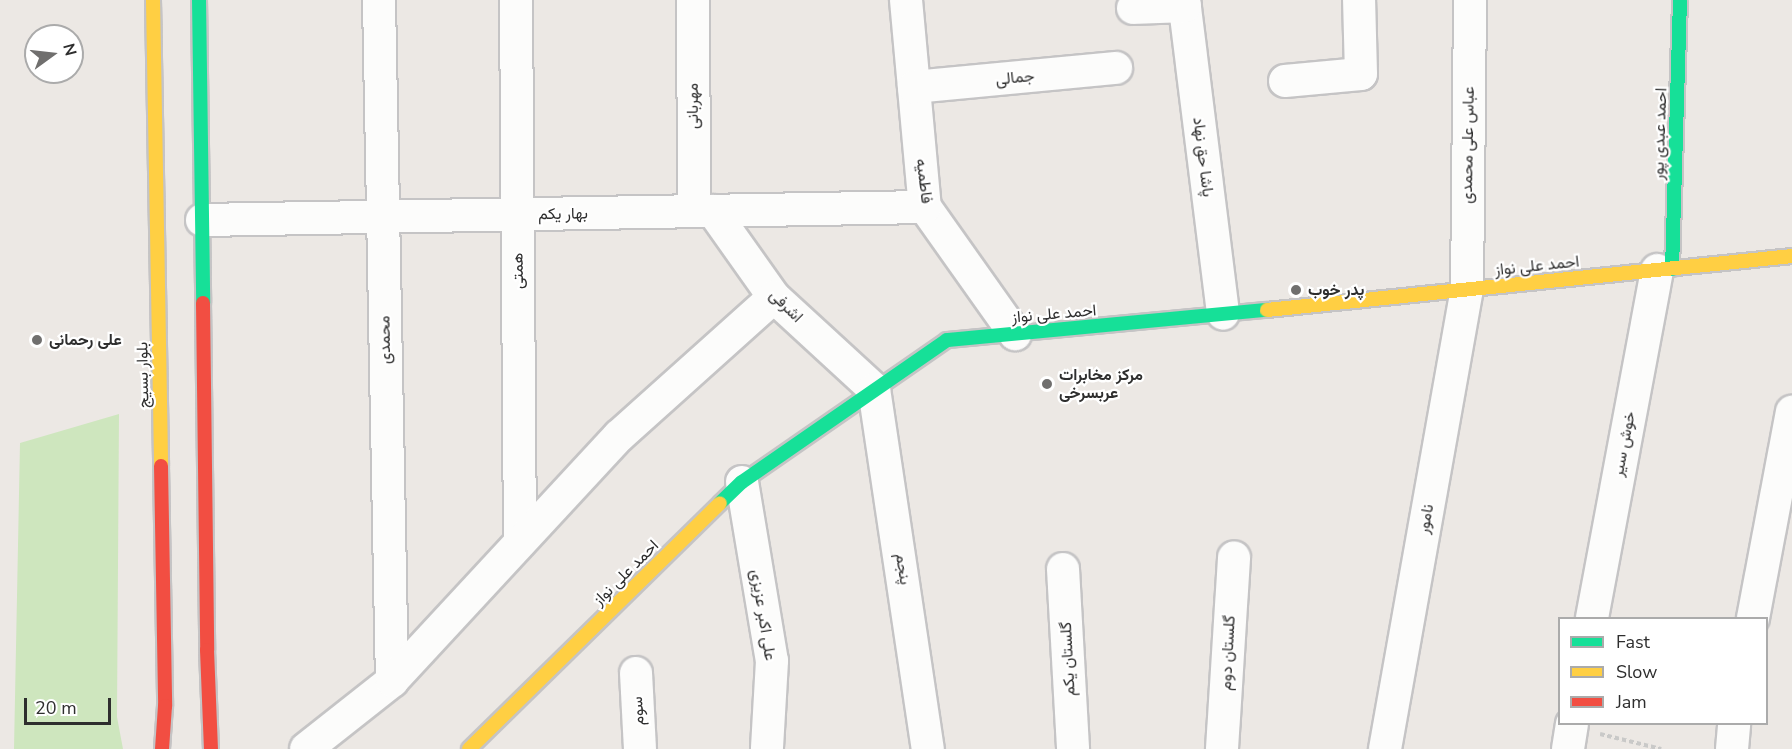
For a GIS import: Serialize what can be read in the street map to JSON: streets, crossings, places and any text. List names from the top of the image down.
{
  "streets": {
    "main road": ["احمد عبدی پور", "احمد علی نواز", "بلوار بسیج"],
    "street": [
      "جمالی",
      "مهربانی",
      "عباس علی محمدی",
      "پاشا حق نهاد",
      "فاطمیه",
      "بهار یکم",
      "همتی",
      "اشرفی",
      "محمدی",
      "خوش سیر",
      "نامور",
      "پنجم",
      "علی اکبر عزیزی",
      "گلستان دوم",
      "گلستان یکم",
      "سوم"
    ]
  },
  "crossings": [
    ["جمالی", "فاطمیه"],
    ["مهربانی", "بهار یکم"],
    ["مهربانی", "اشرفی"],
    ["احمد عبدی پور", "احمد علی نواز"],
    ["احمد عبدی پور", "خوش سیر"],
    ["عباس علی محمدی", "احمد علی نواز"],
    ["عباس علی محمدی", "نامور"],
    ["پاشا حق نهاد", "احمد علی نواز"],
    ["فاطمیه", "بهار یکم"],
    ["فاطمیه", "احمد علی نواز"],
    ["بهار یکم", "همتی"],
    ["بهار یکم", "اشرفی"],
    ["بهار یکم", "محمدی"],
    ["احمد علی نواز", "اشرفی"],
    ["احمد علی نواز", "خوش سیر"],
    ["احمد علی نواز", "نامور"],
    ["احمد علی نواز", "پنجم"],
    ["احمد علی نواز", "علی اکبر عزیزی"],
    ["اشرفی", "پنجم"]
  ],
  "places": ["پدر خوب", "علی رحمانی", "مرکز مخابرات عربسرخی"],
  "legend": ["Fast", "Slow", "Jam"],
  "scale_bar": "20 m",
  "north": "right"
}
